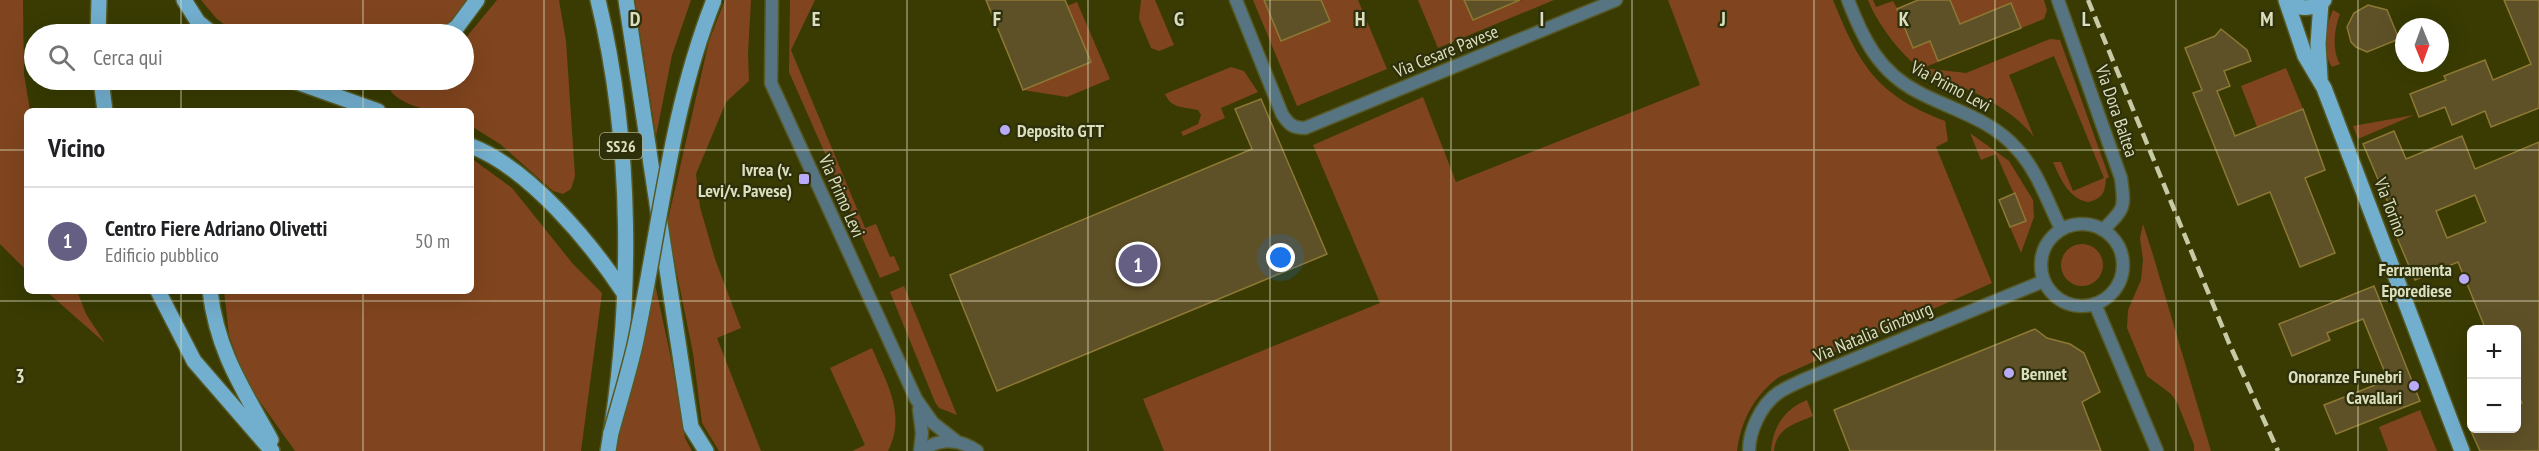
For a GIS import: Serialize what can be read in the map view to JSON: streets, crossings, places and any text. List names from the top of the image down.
{
  "streets": {
    "main road": ["SS26", "Via Torino"],
    "street": [
      "Via Cesare Pavese",
      "Via Primo Levi",
      "Via Dora Baltea",
      "Via Natalia Ginzburg"
    ]
  },
  "crossings": [
    ["Via Primo Levi", "Via Dora Baltea"],
    ["Via Primo Levi", "Via Natalia Ginzburg"],
    ["Via Dora Baltea", "Via Natalia Ginzburg"]
  ],
  "places": {
    "other": [
      "Deposito GTT",
      "Ferramenta Eporediese",
      "Bennet",
      "Onoranze Funebri Cavallari"
    ],
    "transit": ["Ivrea (v. Levi/v. Pavese)"]
  },
  "north": "bottom",
  "page": {
    "search": "Cerca qui",
    "heading": "Vicino",
    "list": [
      {
        "mark": "1",
        "name": "Centro Fiere Adriano Olivetti",
        "note": "Edificio pubblico",
        "value": "50 m"
      }
    ],
    "pins": "1",
    "map_buttons": ["+", "−"]
  },
  "grid": {
    "columns": [
      "D",
      "E",
      "F",
      "G",
      "H",
      "I",
      "J",
      "K",
      "L",
      "M"
    ],
    "rows": ["3"]
  }
}
